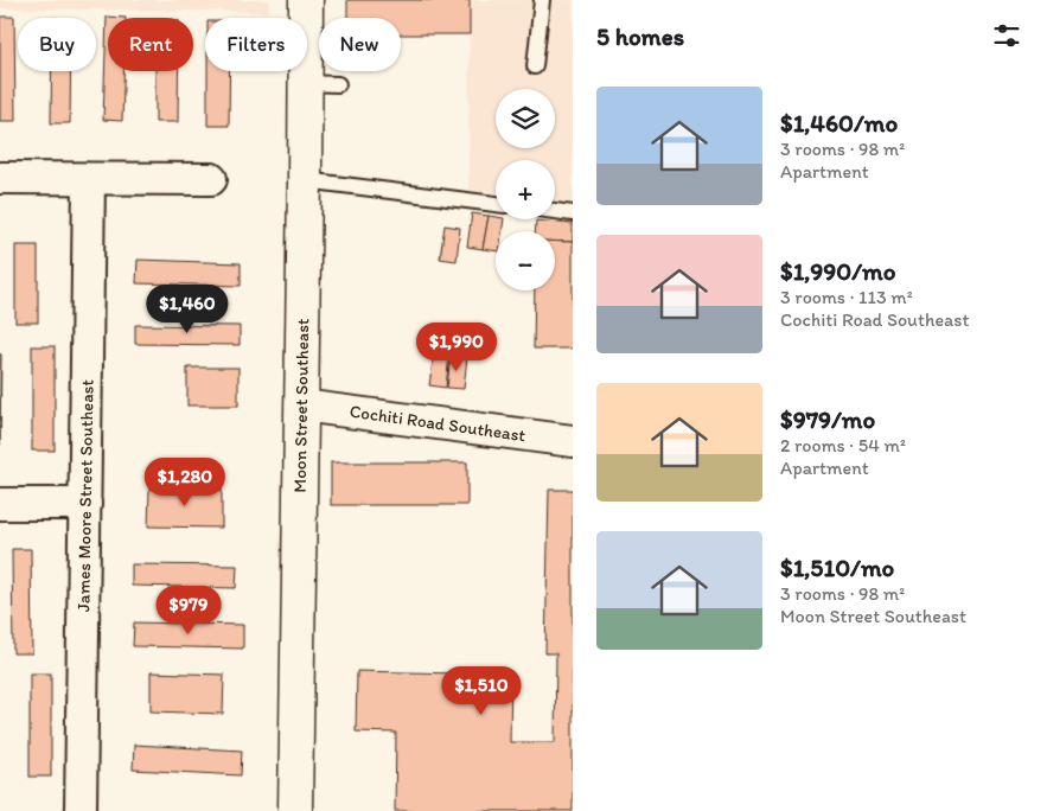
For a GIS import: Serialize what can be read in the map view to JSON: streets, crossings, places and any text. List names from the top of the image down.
{
  "streets": {
    "street": ["Moon Street Southeast", "Cochiti Road Southeast", "James Moore Street Southeast"]
  },
  "crossings": [
    ["Moon Street Southeast", "Cochiti Road Southeast"]
  ],
  "page": {
    "heading": "5 homes",
    "chip": [
      "Buy",
      "Rent",
      "Filters",
      "New"
    ],
    "list": [
      {
        "name": "$1,460/mo",
        "note": "3 rooms · 98 m² · Apartment"
      },
      {
        "name": "$1,990/mo",
        "note": "3 rooms · 113 m² · Cochiti Road Southeast"
      },
      {
        "name": "$979/mo",
        "note": "2 rooms · 54 m² · Apartment"
      },
      {
        "name": "$1,510/mo",
        "note": "3 rooms · 98 m² · Moon Street Southeast"
      }
    ],
    "map_buttons": ["+", "−"],
    "price": [
      "$1,460",
      "$1,990",
      "$1,280",
      "$979",
      "$1,510"
    ]
  }
}
